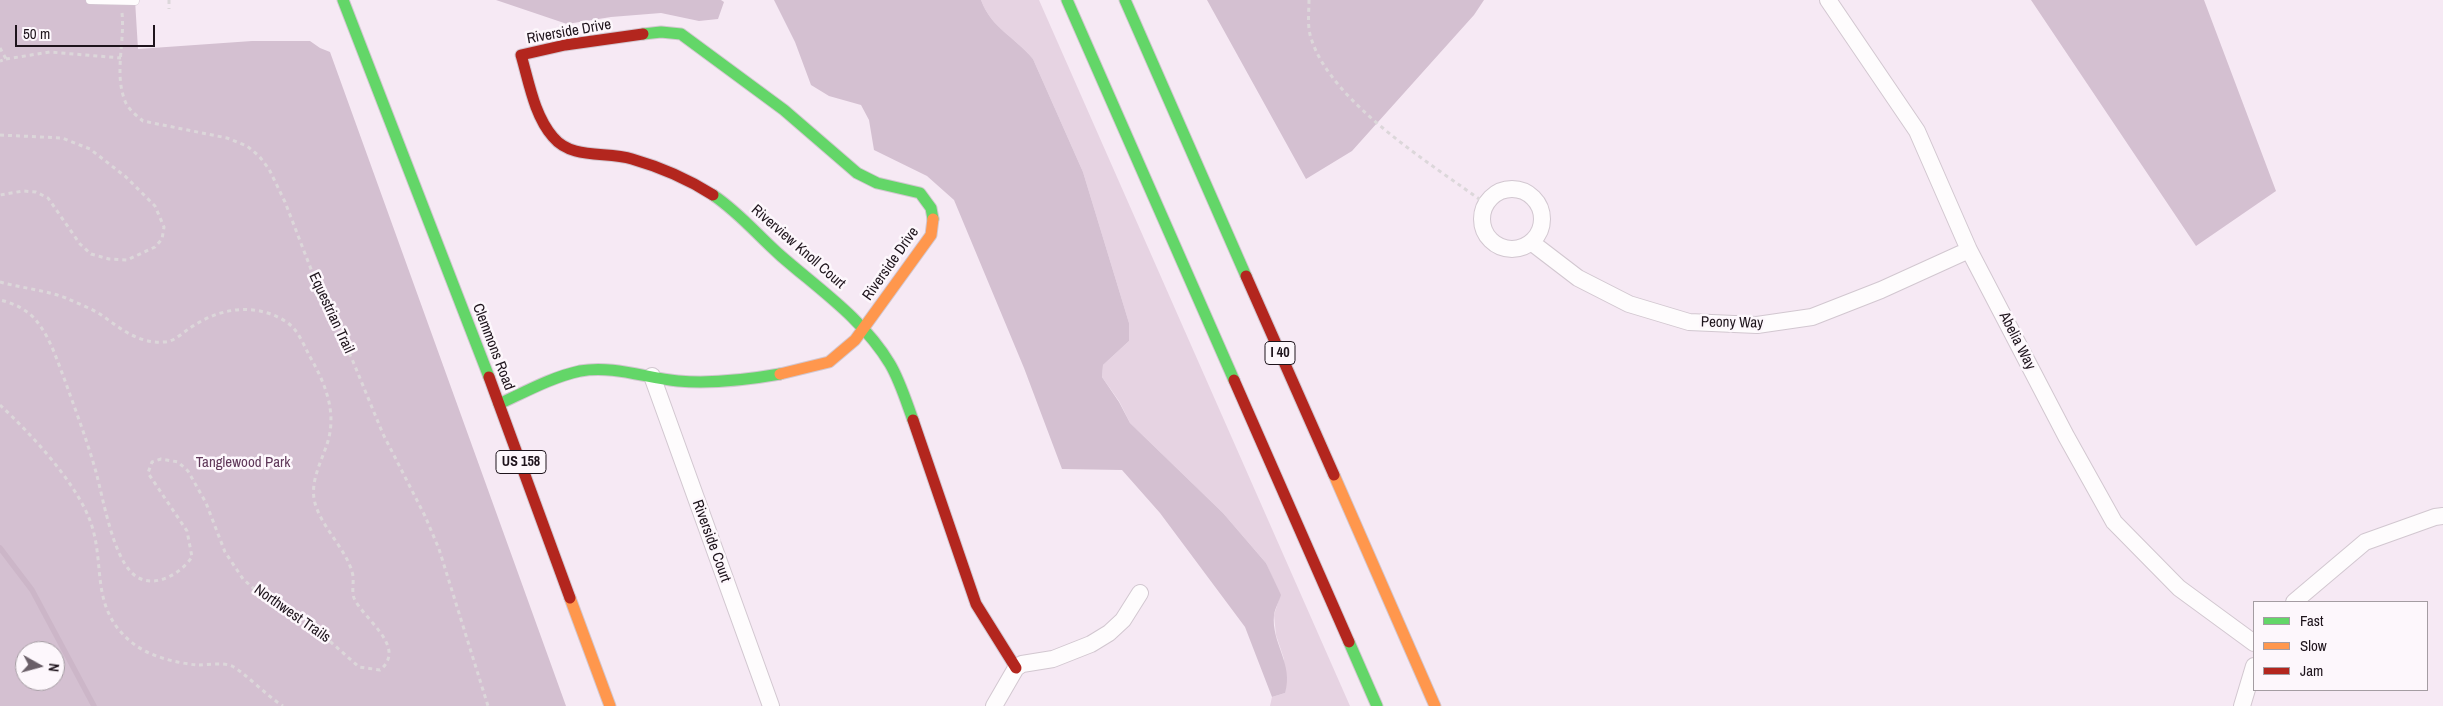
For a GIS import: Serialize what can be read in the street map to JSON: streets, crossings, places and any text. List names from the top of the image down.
{
  "streets": {
    "main road": [
      "Riverside Drive",
      "Riverview Knoll Court",
      "Clemmons Road",
      "I 40",
      "US 158"
    ],
    "street": ["Peony Way", "Abelia Way", "Riverside Court"],
    "path": ["Equestrian Trail", "Northwest Trails"]
  },
  "crossings": [
    ["Riverside Drive", "Riverview Knoll Court"],
    ["Riverside Drive", "Clemmons Road"],
    ["Riverside Drive", "Riverside Court"],
    ["Peony Way", "Abelia Way"]
  ],
  "parks": ["Tanglewood Park"],
  "legend": ["Fast", "Slow", "Jam"],
  "scale_bar": "50 m",
  "north": "right"
}
